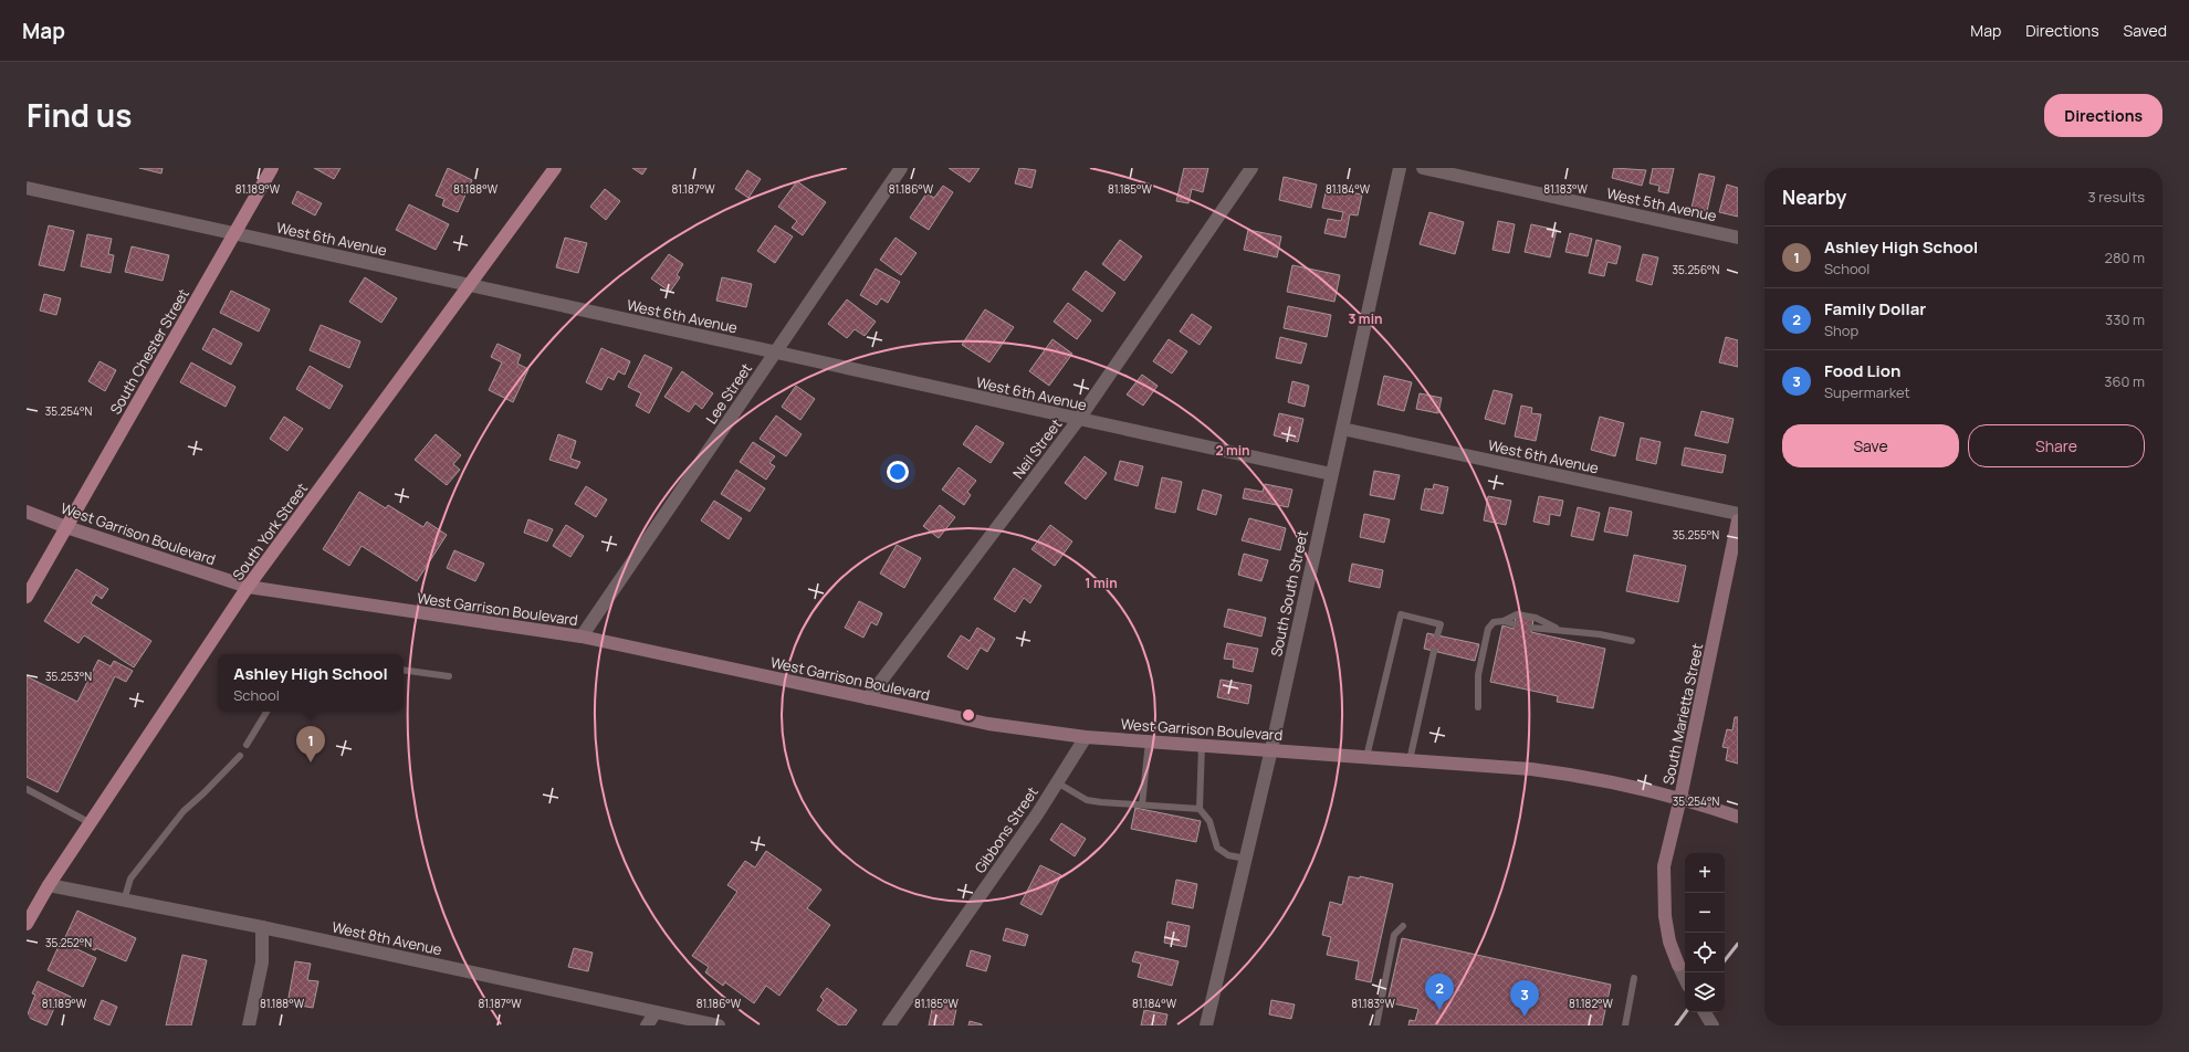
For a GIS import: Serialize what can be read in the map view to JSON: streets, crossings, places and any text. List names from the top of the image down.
{
  "streets": {
    "main road": [
      "South Chester Street",
      "South York Street",
      "West Garrison Boulevard",
      "South Marietta Street"
    ],
    "street": [
      "West 5th Avenue",
      "West 6th Avenue",
      "Lee Street",
      "Neil Street",
      "South South Street",
      "Gibbons Street",
      "West 8th Avenue"
    ]
  },
  "crossings": [
    ["West 6th Avenue", "South Chester Street"],
    ["West 6th Avenue", "Lee Street"],
    ["West 6th Avenue", "Neil Street"],
    ["West 6th Avenue", "South York Street"],
    ["West 6th Avenue", "South South Street"],
    ["South Chester Street", "West Garrison Boulevard"],
    ["Lee Street", "West Garrison Boulevard"],
    ["Neil Street", "West Garrison Boulevard"],
    ["South York Street", "West Garrison Boulevard"],
    ["South York Street", "West 8th Avenue"],
    ["West Garrison Boulevard", "South South Street"],
    ["West Garrison Boulevard", "South Marietta Street"],
    ["West Garrison Boulevard", "Gibbons Street"]
  ],
  "page": {
    "header": "Map",
    "nav": ["Map", "Directions", "Saved"],
    "title": "Find us",
    "buttons": [
      "Directions",
      ["Save", "Share"]
    ],
    "heading": ["Nearby", "3 results"],
    "list": [
      {
        "mark": "1",
        "name": "Ashley High School",
        "note": "School",
        "value": "280 m"
      },
      {
        "mark": "2",
        "name": "Family Dollar",
        "note": "Shop",
        "value": "330 m"
      },
      {
        "mark": "3",
        "name": "Food Lion",
        "note": "Supermarket",
        "value": "360 m"
      }
    ],
    "popup": ["Ashley High School", "School"],
    "pins": ["1", "2", "3"],
    "map_buttons": ["+", "−"]
  },
  "coordinates": [
    "81.189°W",
    "81.188°W",
    "81.187°W",
    "81.186°W",
    "81.185°W",
    "81.184°W",
    "81.183°W",
    "35.256°N",
    "35.254°N",
    "35.255°N",
    "35.253°N",
    "35.252°N",
    "81.182°W"
  ],
  "rings": ["3 min", "2 min", "1 min"]
}
